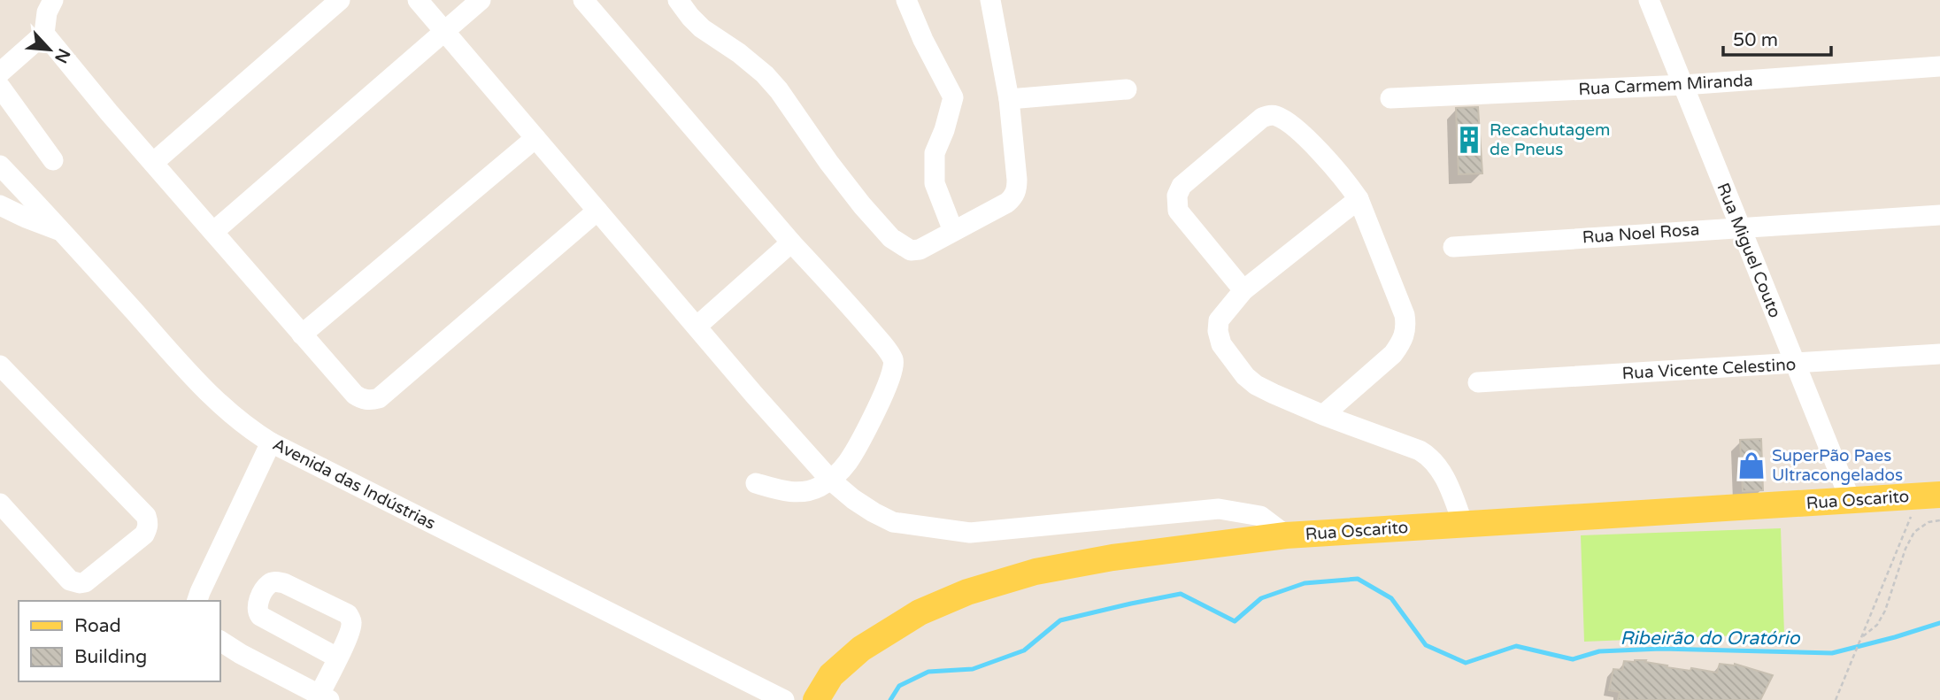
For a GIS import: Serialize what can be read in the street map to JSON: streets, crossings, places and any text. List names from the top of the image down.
{
  "streets": {
    "main road": ["Rua Oscarito"],
    "street": [
      "Rua Carmem Miranda",
      "Rua Noel Rosa",
      "Rua Miguel Couto",
      "Rua Vicente Celestino",
      "Avenida das Indústrias"
    ]
  },
  "crossings": [
    ["Rua Carmem Miranda", "Rua Miguel Couto"],
    ["Rua Noel Rosa", "Rua Miguel Couto"],
    ["Rua Miguel Couto", "Rua Vicente Celestino"],
    ["Rua Miguel Couto", "Rua Oscarito"]
  ],
  "water": ["Ribeirão do Oratório"],
  "places": {
    "building": ["Recachutagem de Pneus"],
    "shop": ["SuperPão Paes Ultracongelados"]
  },
  "legend": ["Road", "Building"],
  "scale_bar": "50 m",
  "north": "bottom right"
}
